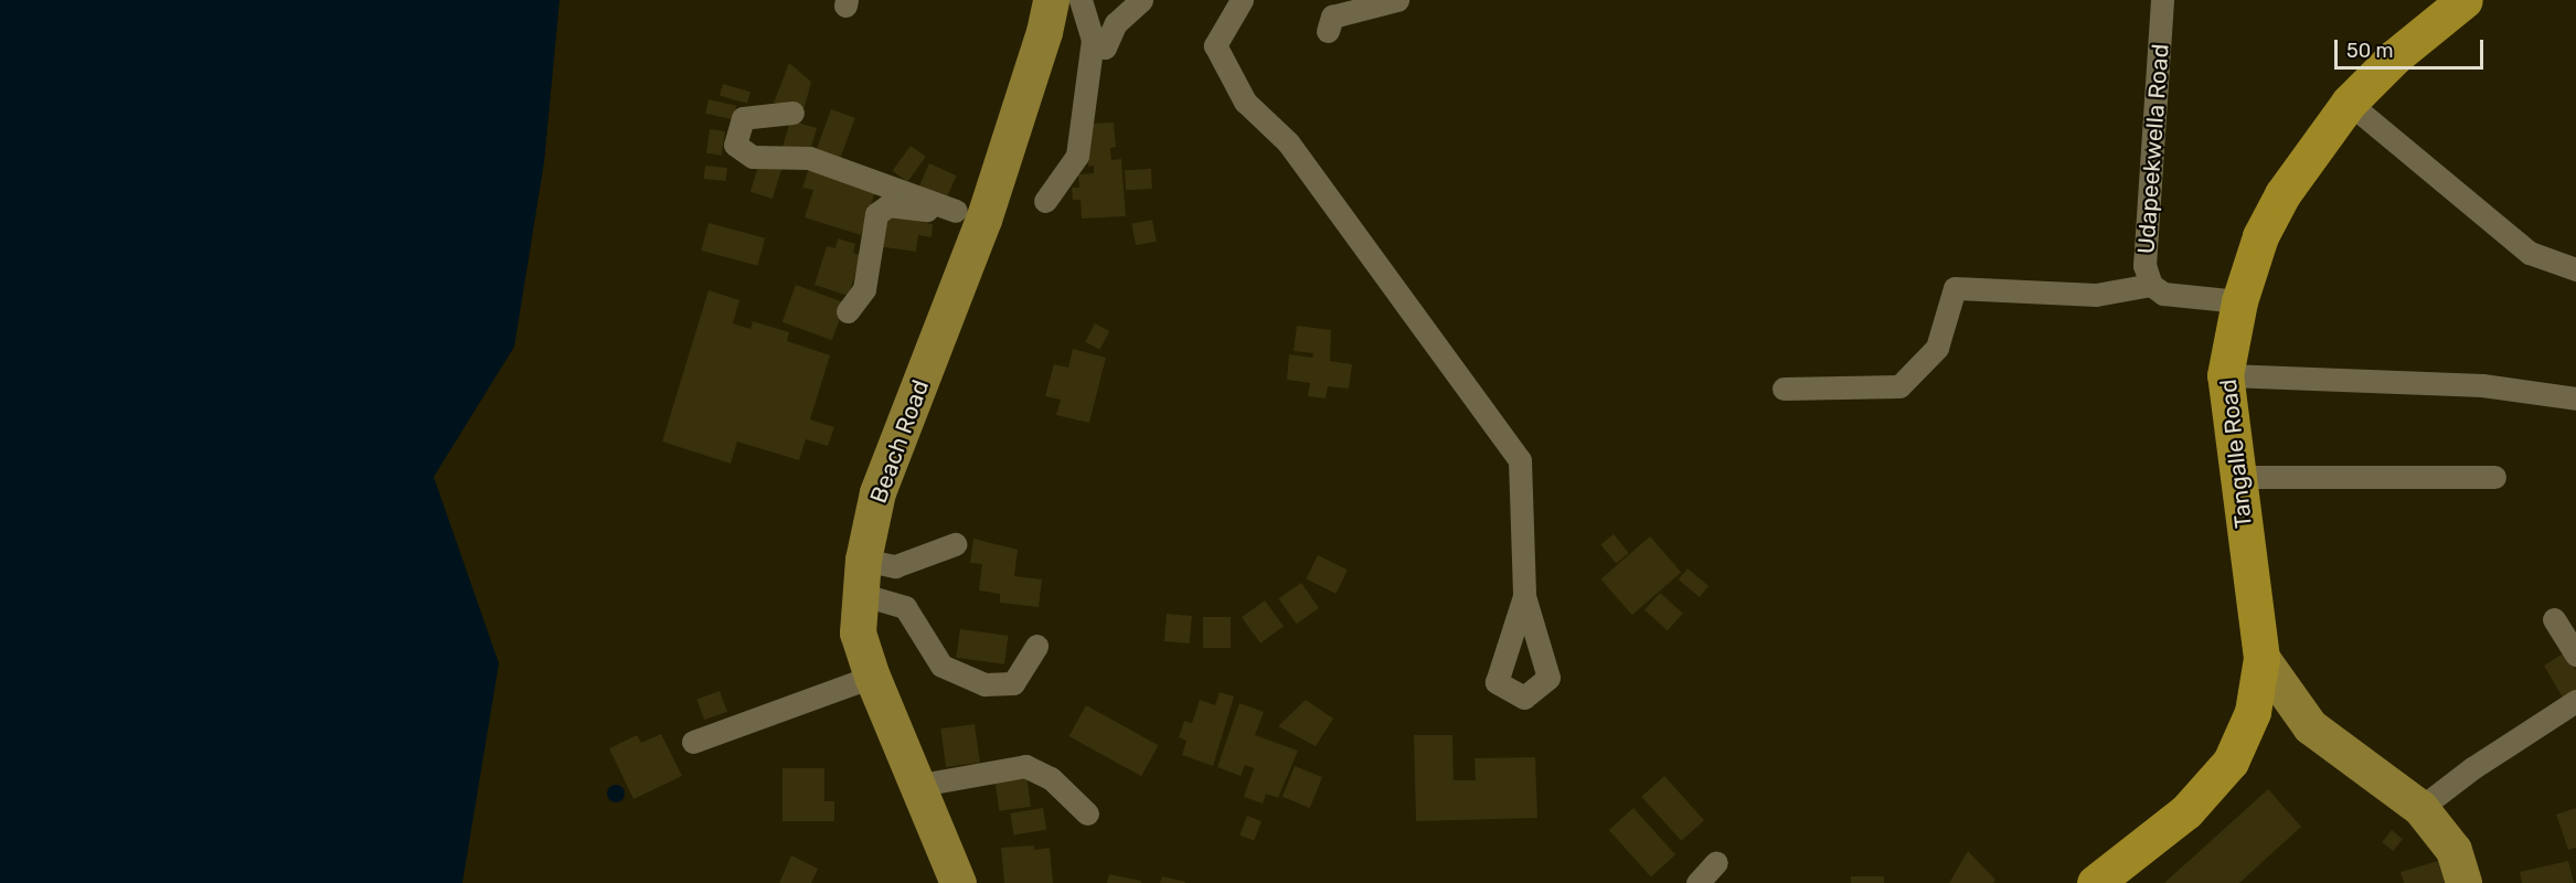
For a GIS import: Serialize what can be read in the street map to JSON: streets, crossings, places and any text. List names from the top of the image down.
{
  "streets": {
    "highway": ["Tangalle Road"],
    "main road": ["Beach Road"],
    "street": ["Udapeekwella Road"]
  },
  "crossings": [
    ["Udapeekwella Road", "Tangalle Road"]
  ],
  "scale_bar": "50 m"
}
